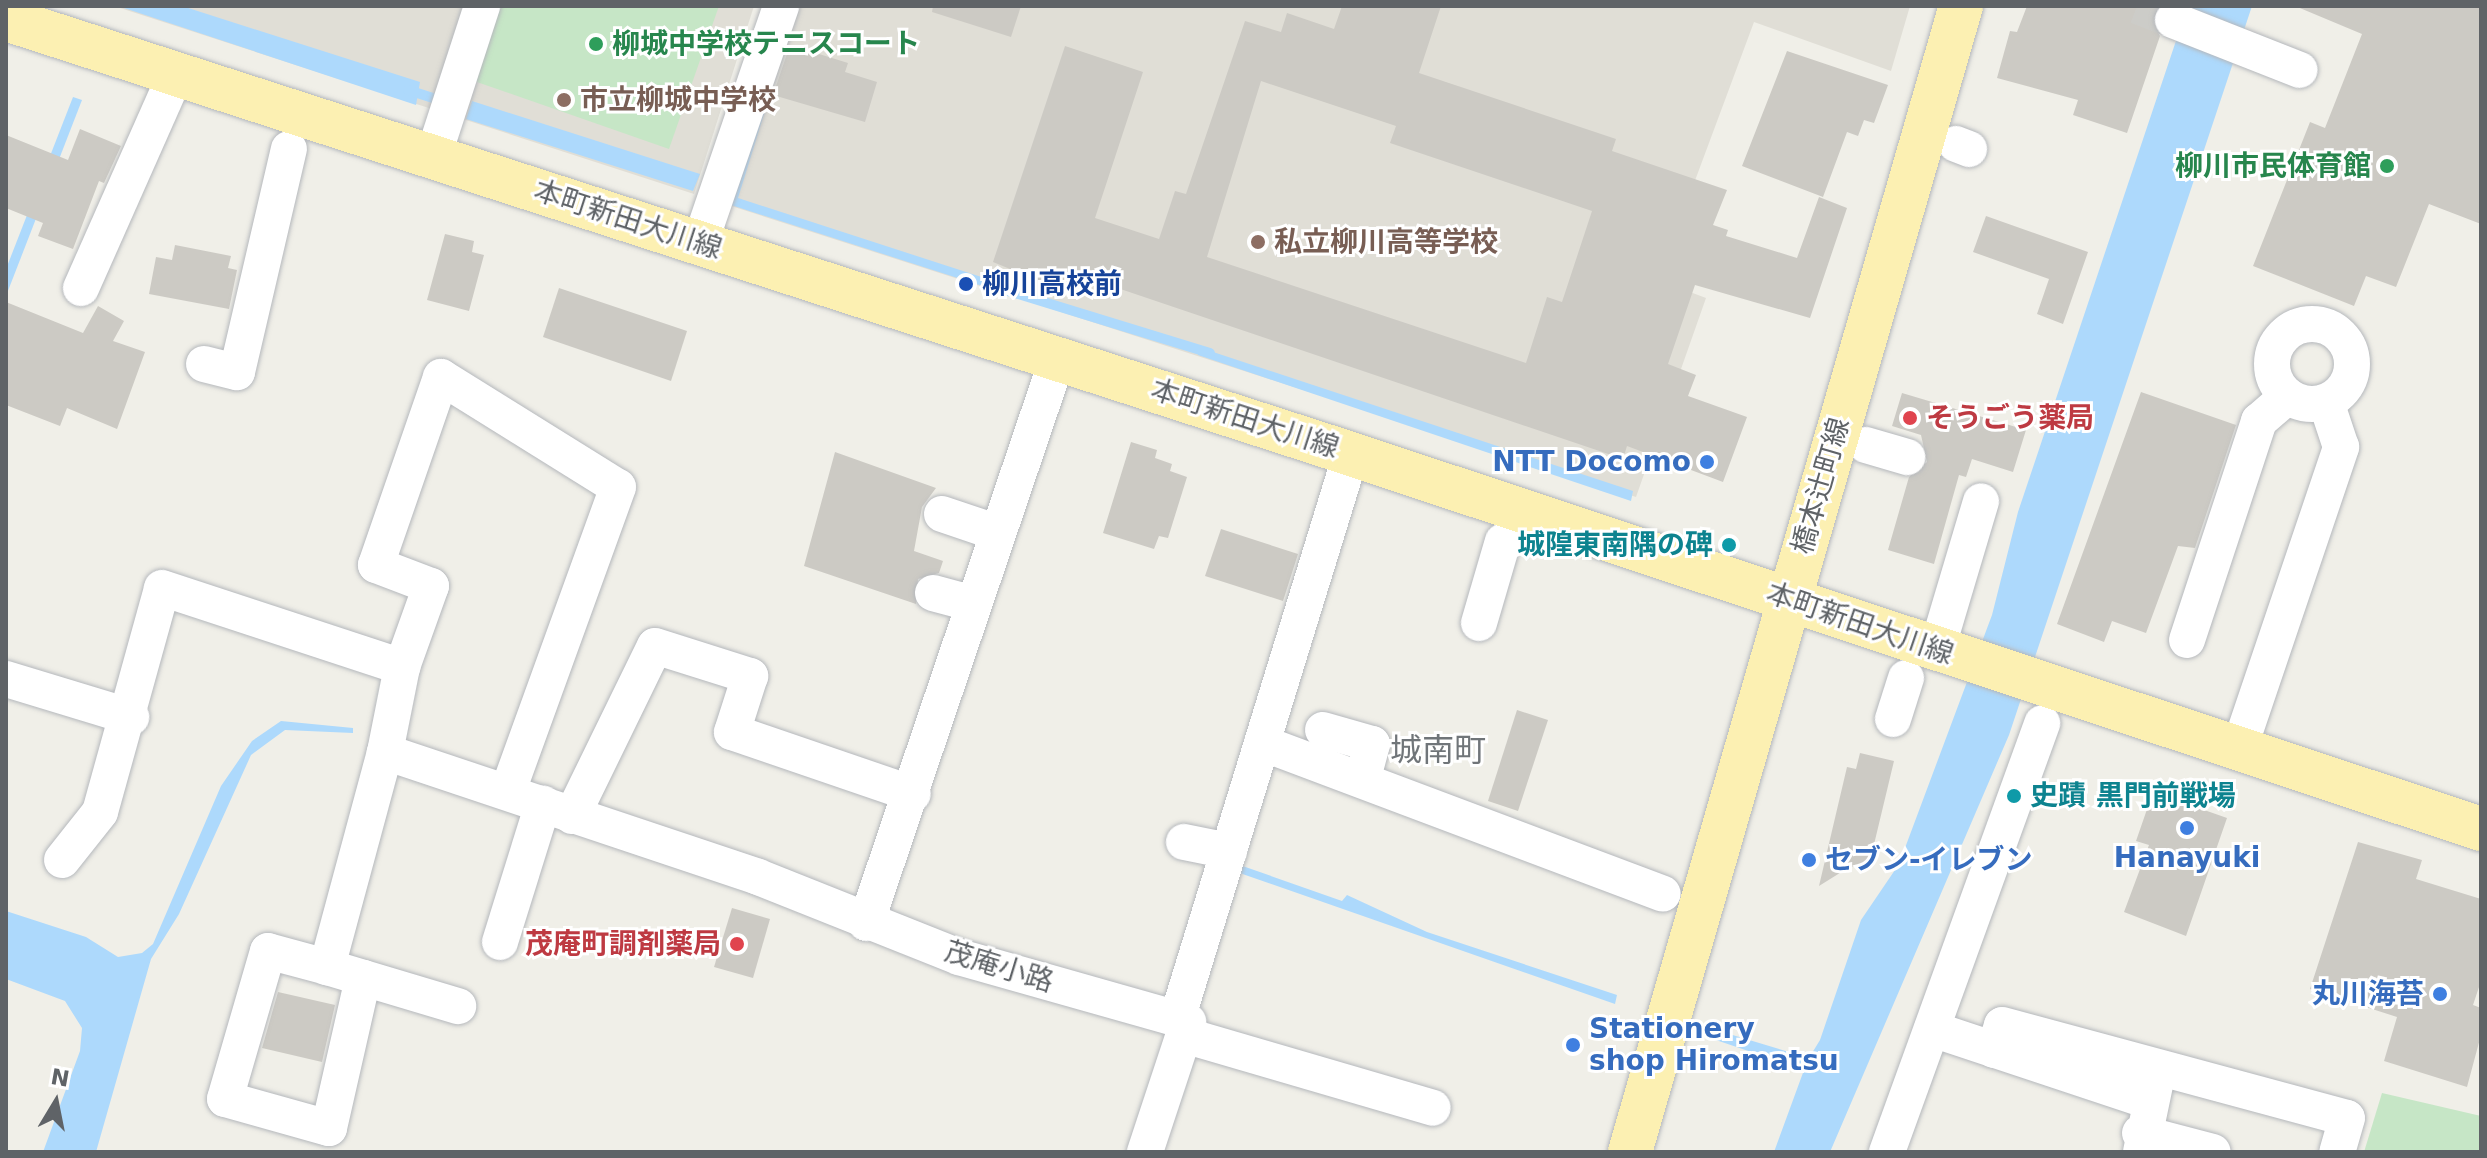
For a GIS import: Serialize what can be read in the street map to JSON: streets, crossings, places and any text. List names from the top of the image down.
{
  "streets": {
    "main road": ["本町新田大川線", "橋本辻町線"],
    "street": ["茂庵小路"]
  },
  "crossings": [
    ["本町新田大川線", "橋本辻町線"]
  ],
  "districts": ["城南町"],
  "places": [
    "柳城中学校テニスコート",
    "市立柳城中学校",
    "柳川市民体育館",
    "私立柳川高等学校",
    "柳川高校前",
    "そうごう薬局",
    "NTT Docomo",
    "城隍東南隅の碑",
    "史蹟 黒門前戦場",
    "Hanayuki",
    "セブン-イレブン",
    "茂庵町調剤薬局",
    "丸川海苔",
    "Stationery shop Hiromatsu"
  ],
  "north": "top"
}
